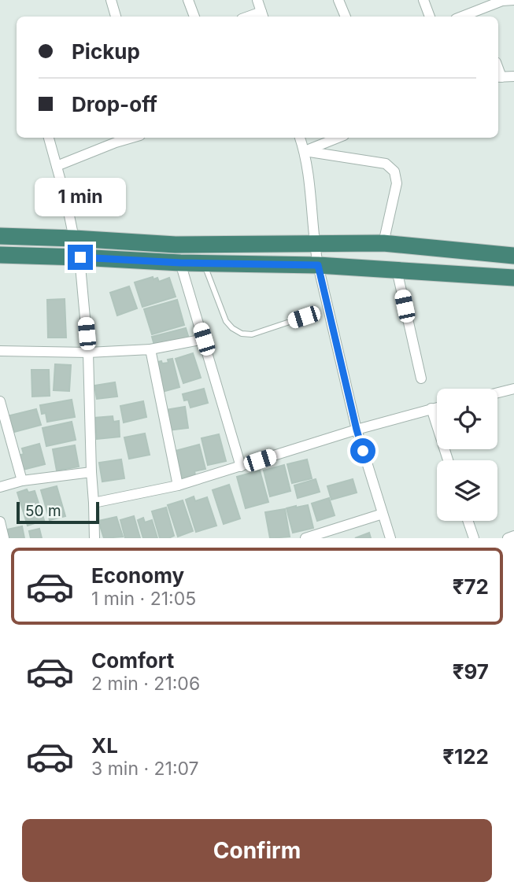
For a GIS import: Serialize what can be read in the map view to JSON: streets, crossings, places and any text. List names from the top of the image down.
{
  "scale_bar": "50 m",
  "page": {
    "banner": ["Pickup", "Drop-off"],
    "bubble": "1 min",
    "scale": "50 m",
    "list": [
      {
        "name": "Economy",
        "note": "1 min · 21:05",
        "value": "₹72"
      },
      {
        "name": "Comfort",
        "note": "2 min · 21:06",
        "value": "₹97"
      },
      {
        "name": "XL",
        "note": "3 min · 21:07",
        "value": "₹122"
      }
    ],
    "buttons": "Confirm"
  }
}
